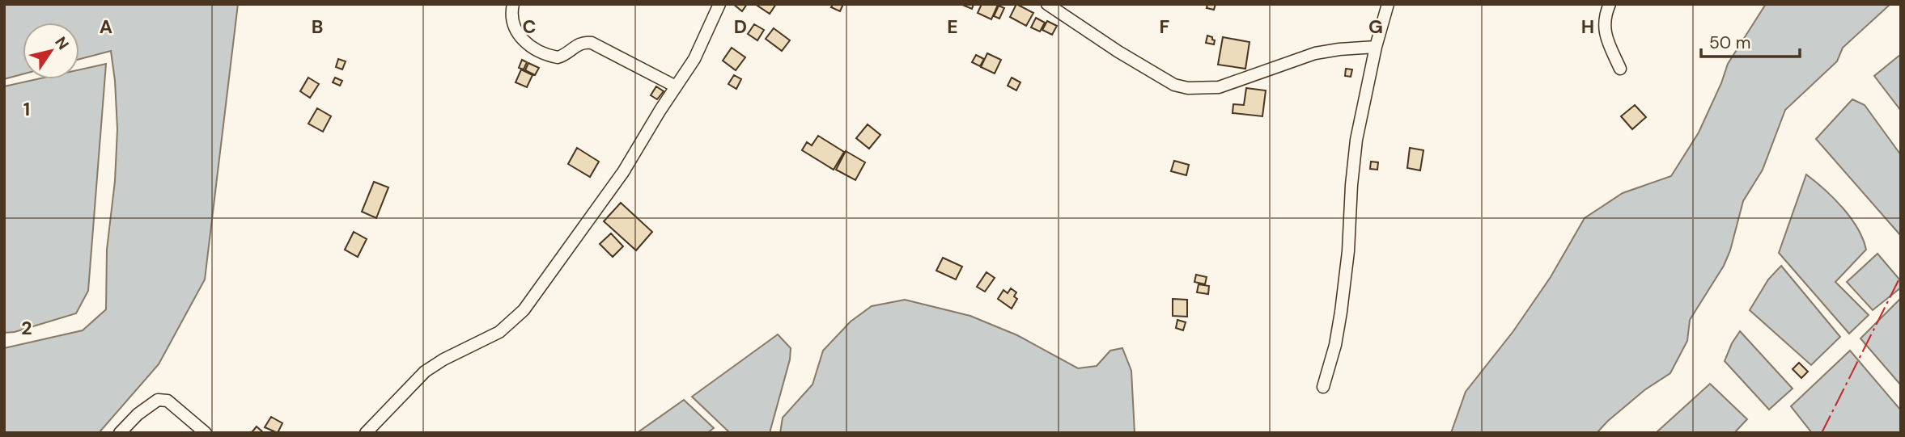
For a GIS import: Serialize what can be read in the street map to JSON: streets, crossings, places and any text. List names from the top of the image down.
{
  "scale_bar": "50 m",
  "north": "top right",
  "grid": {
    "columns": [
      "A",
      "B",
      "C",
      "D",
      "E",
      "F",
      "G",
      "H"
    ],
    "rows": ["1", "2"]
  }
}
